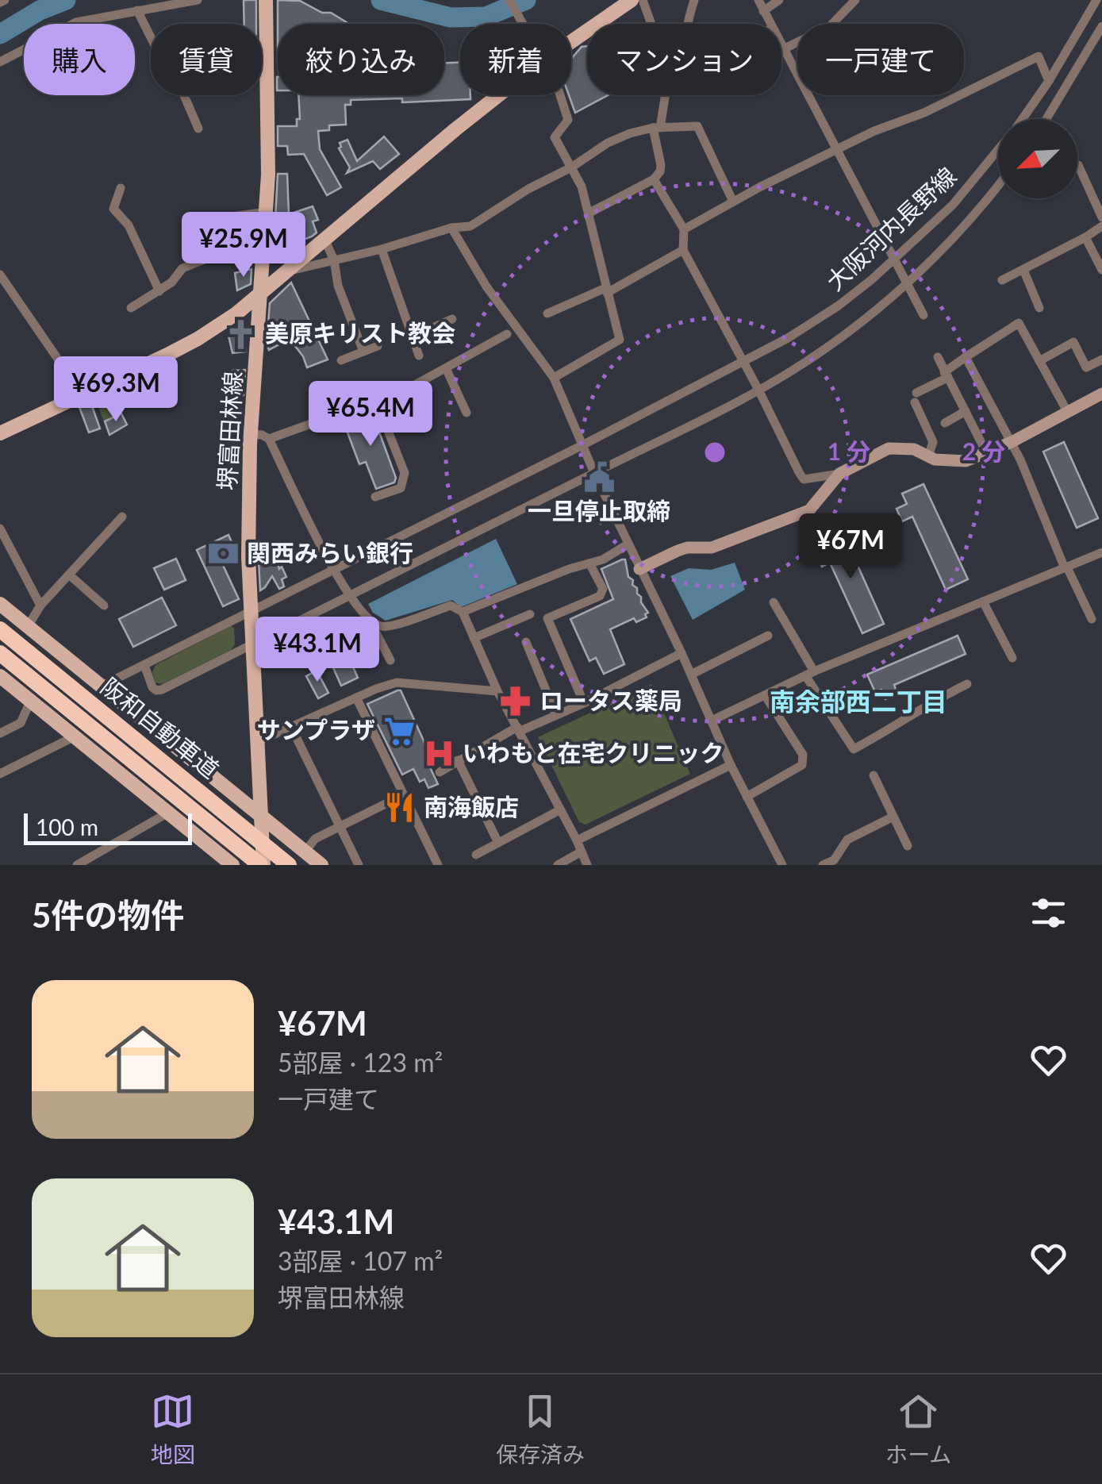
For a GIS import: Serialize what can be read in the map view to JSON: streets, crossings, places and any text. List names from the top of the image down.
{
  "streets": {
    "highway": ["阪和自動車道"],
    "main road": ["堺富田林線"],
    "street": ["大阪河内長野線"]
  },
  "crossings": [
    ["大阪河内長野線", "堺富田林線"],
    ["堺富田林線", "阪和自動車道"]
  ],
  "districts": ["南余部西二丁目"],
  "places": {
    "church": ["美原キリスト教会"],
    "public building": ["一旦停止取締"],
    "bank": ["関西みらい銀行"],
    "pharmacy": ["ロータス薬局"],
    "supermarket": ["サンプラザ"],
    "hospital": ["いわもと在宅クリニック"],
    "restaurant": ["南海飯店"]
  },
  "scale_bar": "100 m",
  "north": "bottom left",
  "page": {
    "chip": [
      "購入",
      "賃貸",
      "絞り込み",
      "新着",
      "マンション",
      "一戸建て"
    ],
    "price": [
      "¥25.9M",
      "¥69.3M",
      "¥65.4M",
      "¥67M",
      "¥43.1M"
    ],
    "scale": "100 m",
    "heading": "5件の物件",
    "list": [
      {
        "name": "¥67M",
        "note": "5部屋 · 123 m² · 一戸建て"
      },
      {
        "name": "¥43.1M",
        "note": "3部屋 · 107 m² · 堺富田林線"
      }
    ],
    "tabs": ["地図", "保存済み", "ホーム"]
  },
  "rings": ["1 分", "2 分"]
}
